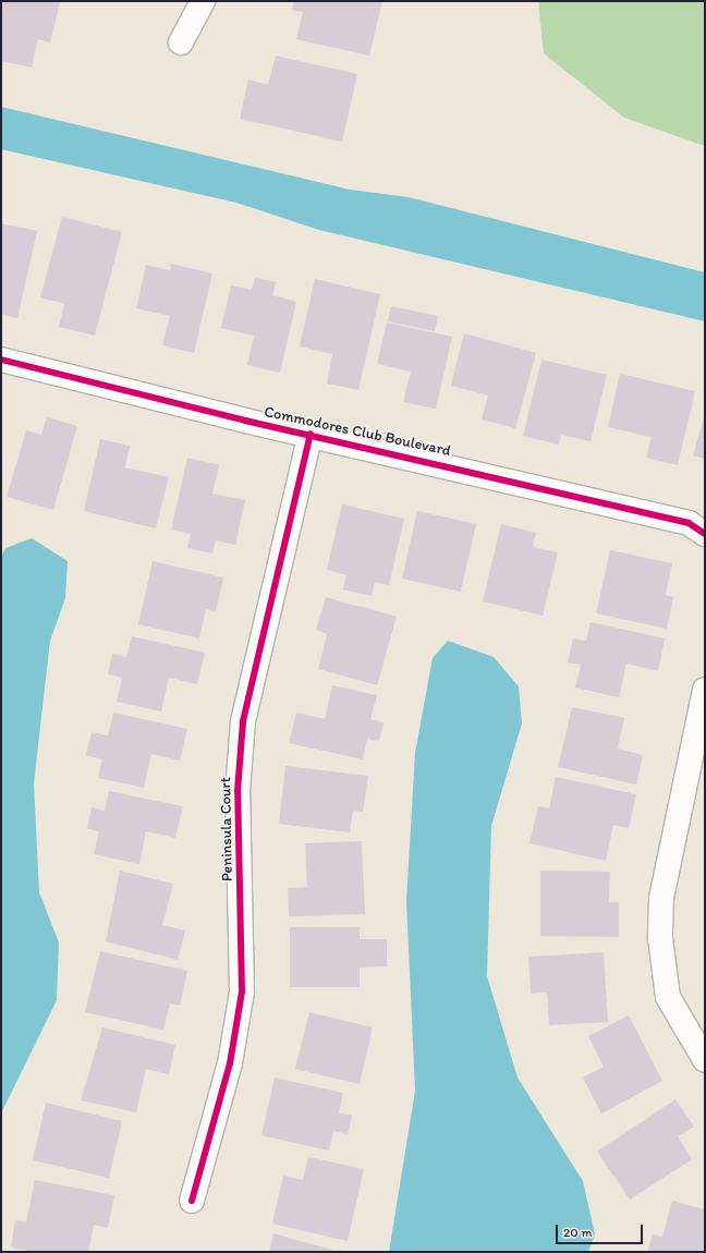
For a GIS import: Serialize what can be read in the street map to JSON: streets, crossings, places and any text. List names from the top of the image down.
{
  "streets": {
    "street": ["Commodores Club Boulevard", "Peninsula Court"]
  },
  "crossings": [
    ["Commodores Club Boulevard", "Peninsula Court"]
  ],
  "scale_bar": "20 m"
}
